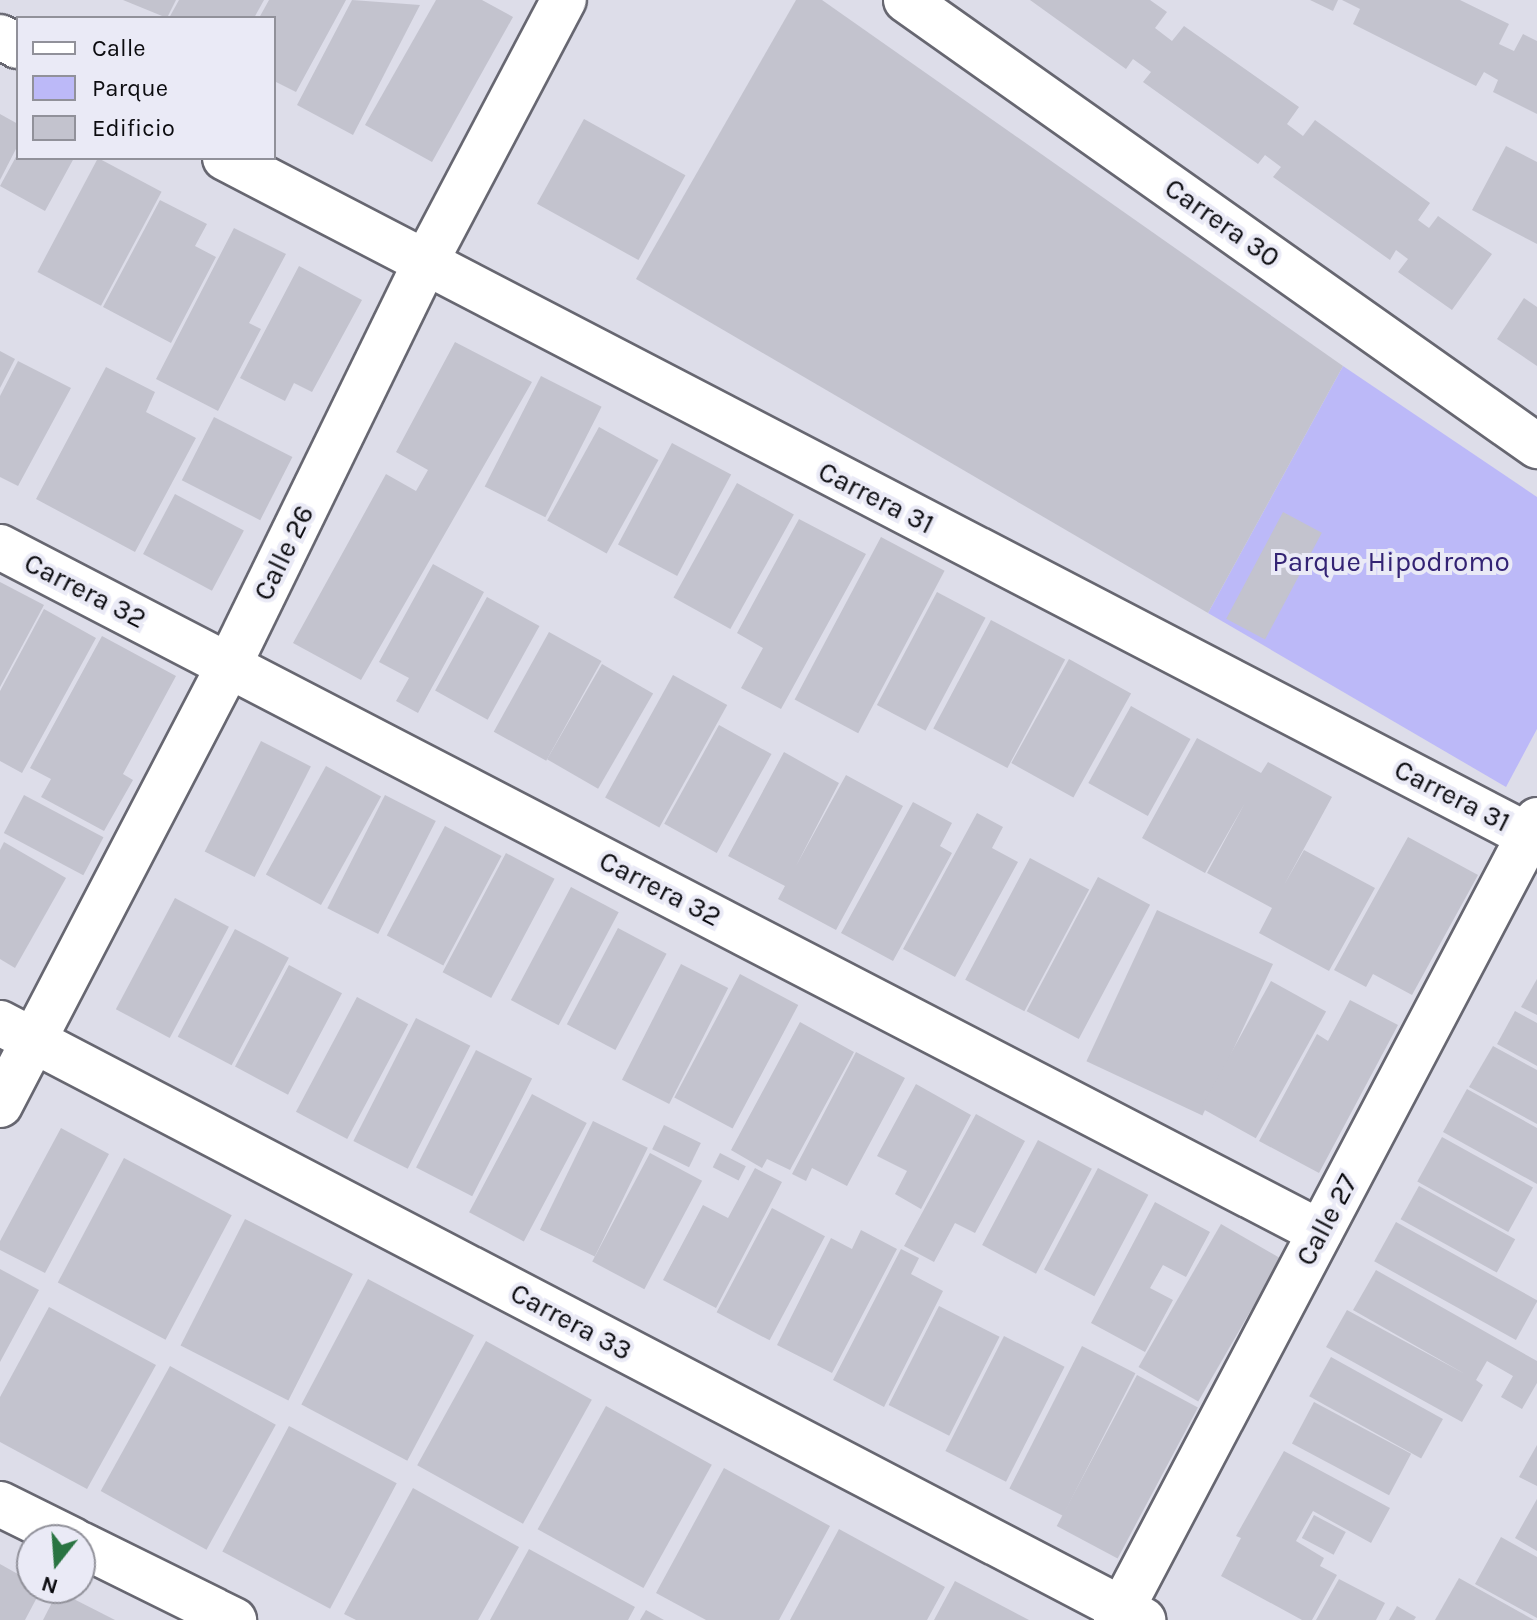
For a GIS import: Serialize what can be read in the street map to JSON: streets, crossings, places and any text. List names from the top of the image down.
{
  "streets": {
    "street": [
      "Carrera 30",
      "Carrera 31",
      "Calle 26",
      "Carrera 32",
      "Calle 27",
      "Carrera 33"
    ]
  },
  "crossings": [
    ["Carrera 31", "Calle 26"],
    ["Carrera 31", "Calle 27"],
    ["Calle 26", "Carrera 32"],
    ["Calle 26", "Carrera 33"],
    ["Carrera 32", "Calle 27"],
    ["Calle 27", "Carrera 33"]
  ],
  "parks": ["Parque Hipodromo"],
  "legend": ["Calle", "Parque", "Edificio"],
  "north": "bottom"
}
